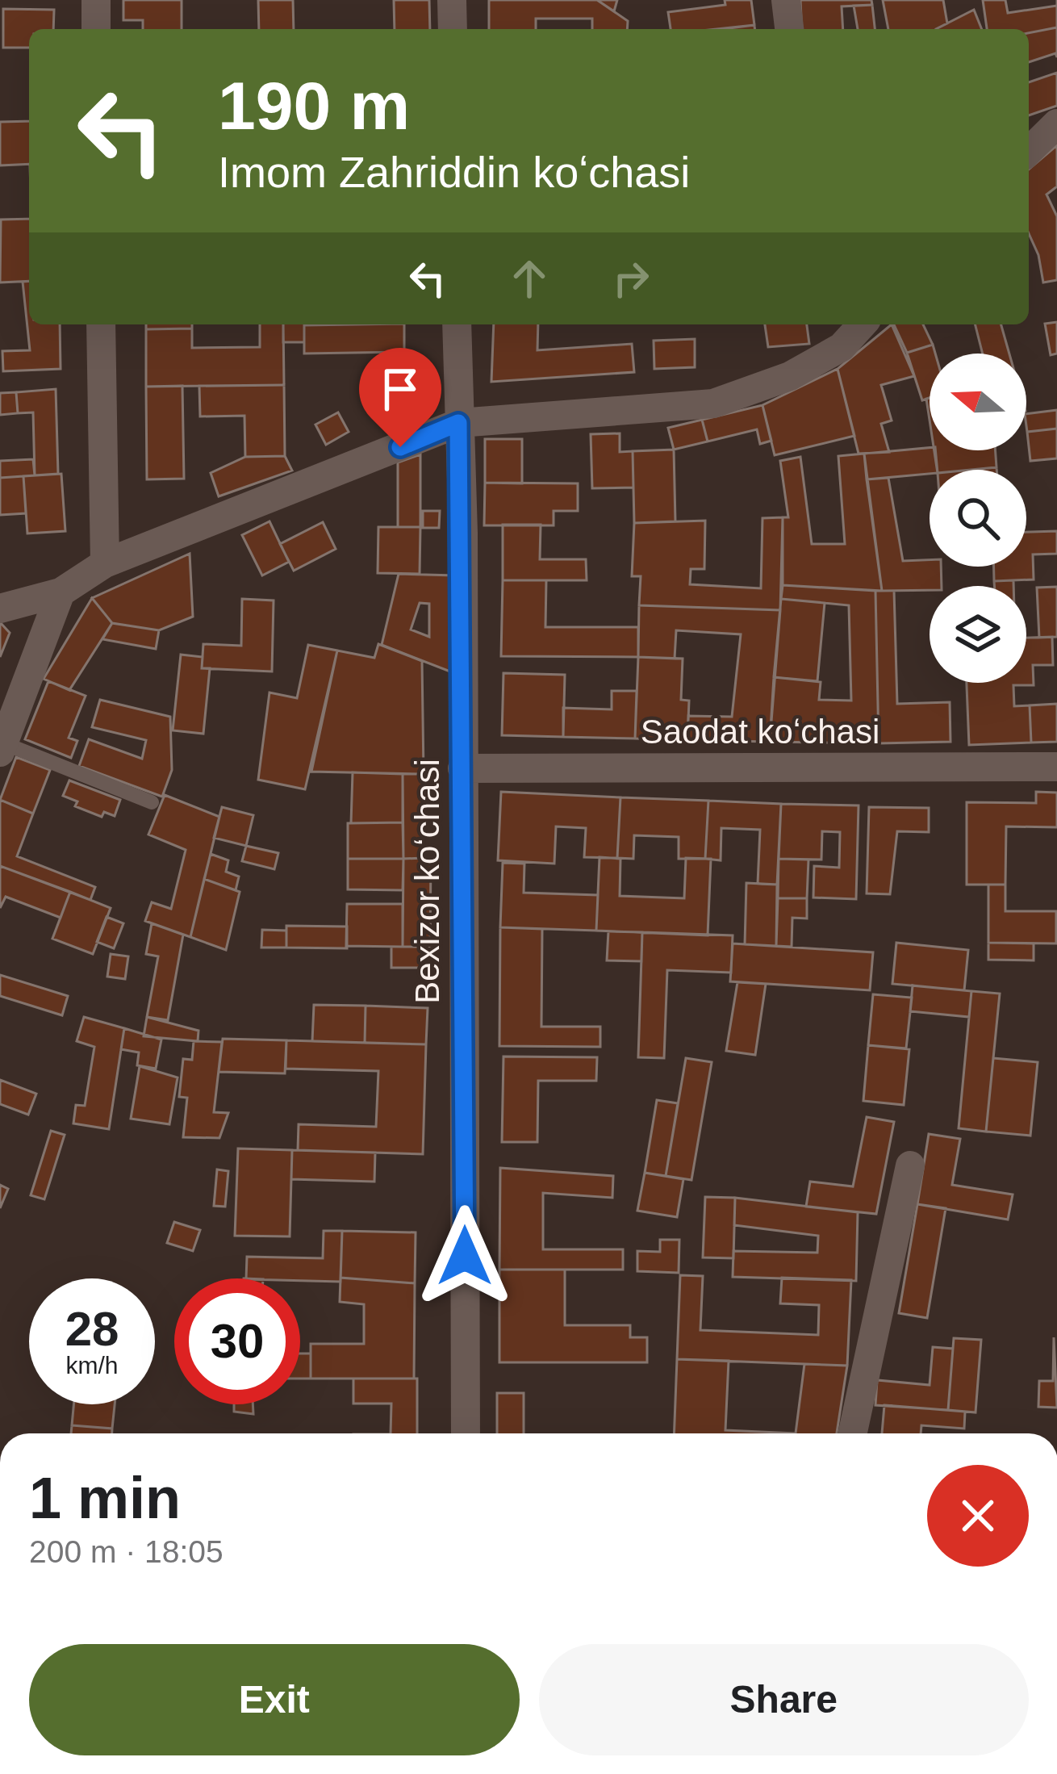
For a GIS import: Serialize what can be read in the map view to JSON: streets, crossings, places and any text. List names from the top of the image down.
{
  "streets": {
    "street": ["Saodat koʻchasi", "Bexizor koʻchasi"]
  },
  "crossings": [
    ["Saodat koʻchasi", "Bexizor koʻchasi"]
  ],
  "north": "left",
  "page": {
    "turn": ["190 m", "Imom Zahriddin koʻchasi"],
    "speed": "28 km/h",
    "limit": "30",
    "heading": ["1 min", "200 m · 18:05"],
    "buttons": ["Exit", "Share"]
  }
}
